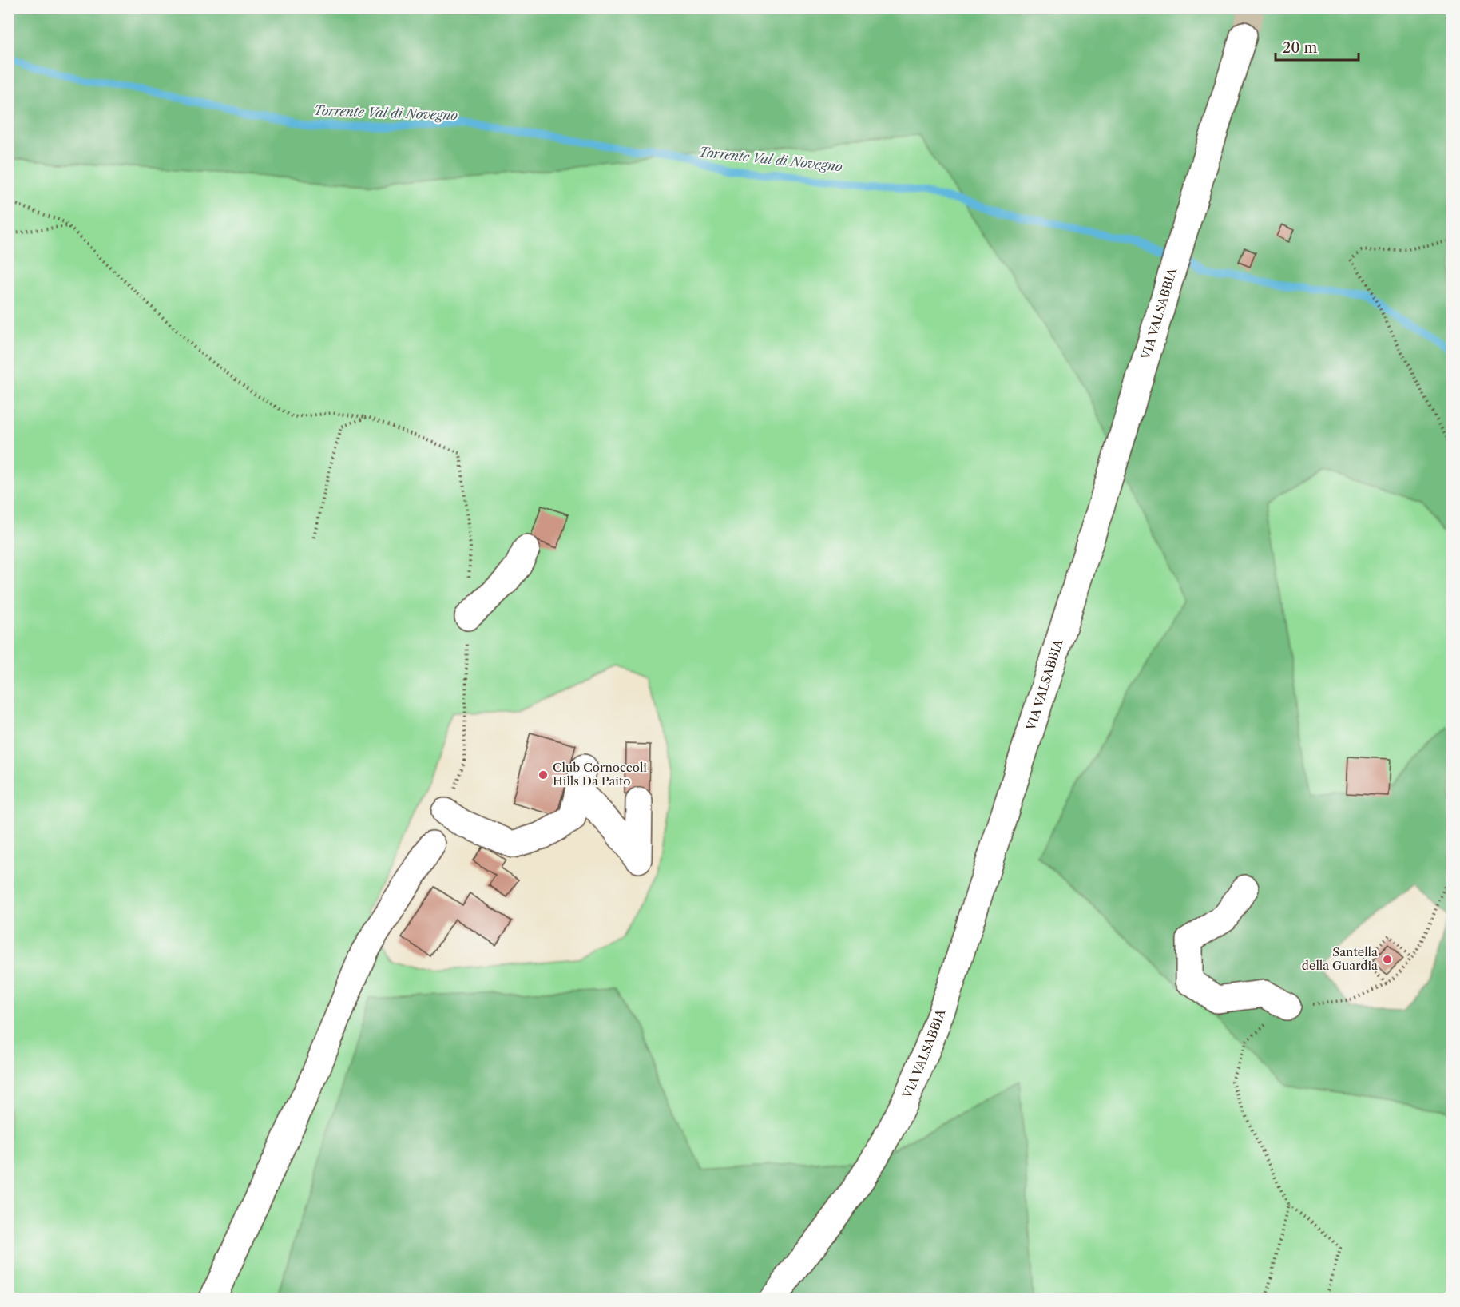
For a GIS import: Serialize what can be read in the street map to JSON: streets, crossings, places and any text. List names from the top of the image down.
{
  "streets": {
    "main road": ["VIA VALSABBIA"]
  },
  "water": ["Torrente Val di Novegno"],
  "places": ["Club Cornoccoli Hills Da Paito", "Santella della Guardia"],
  "scale_bar": "20 m"
}
